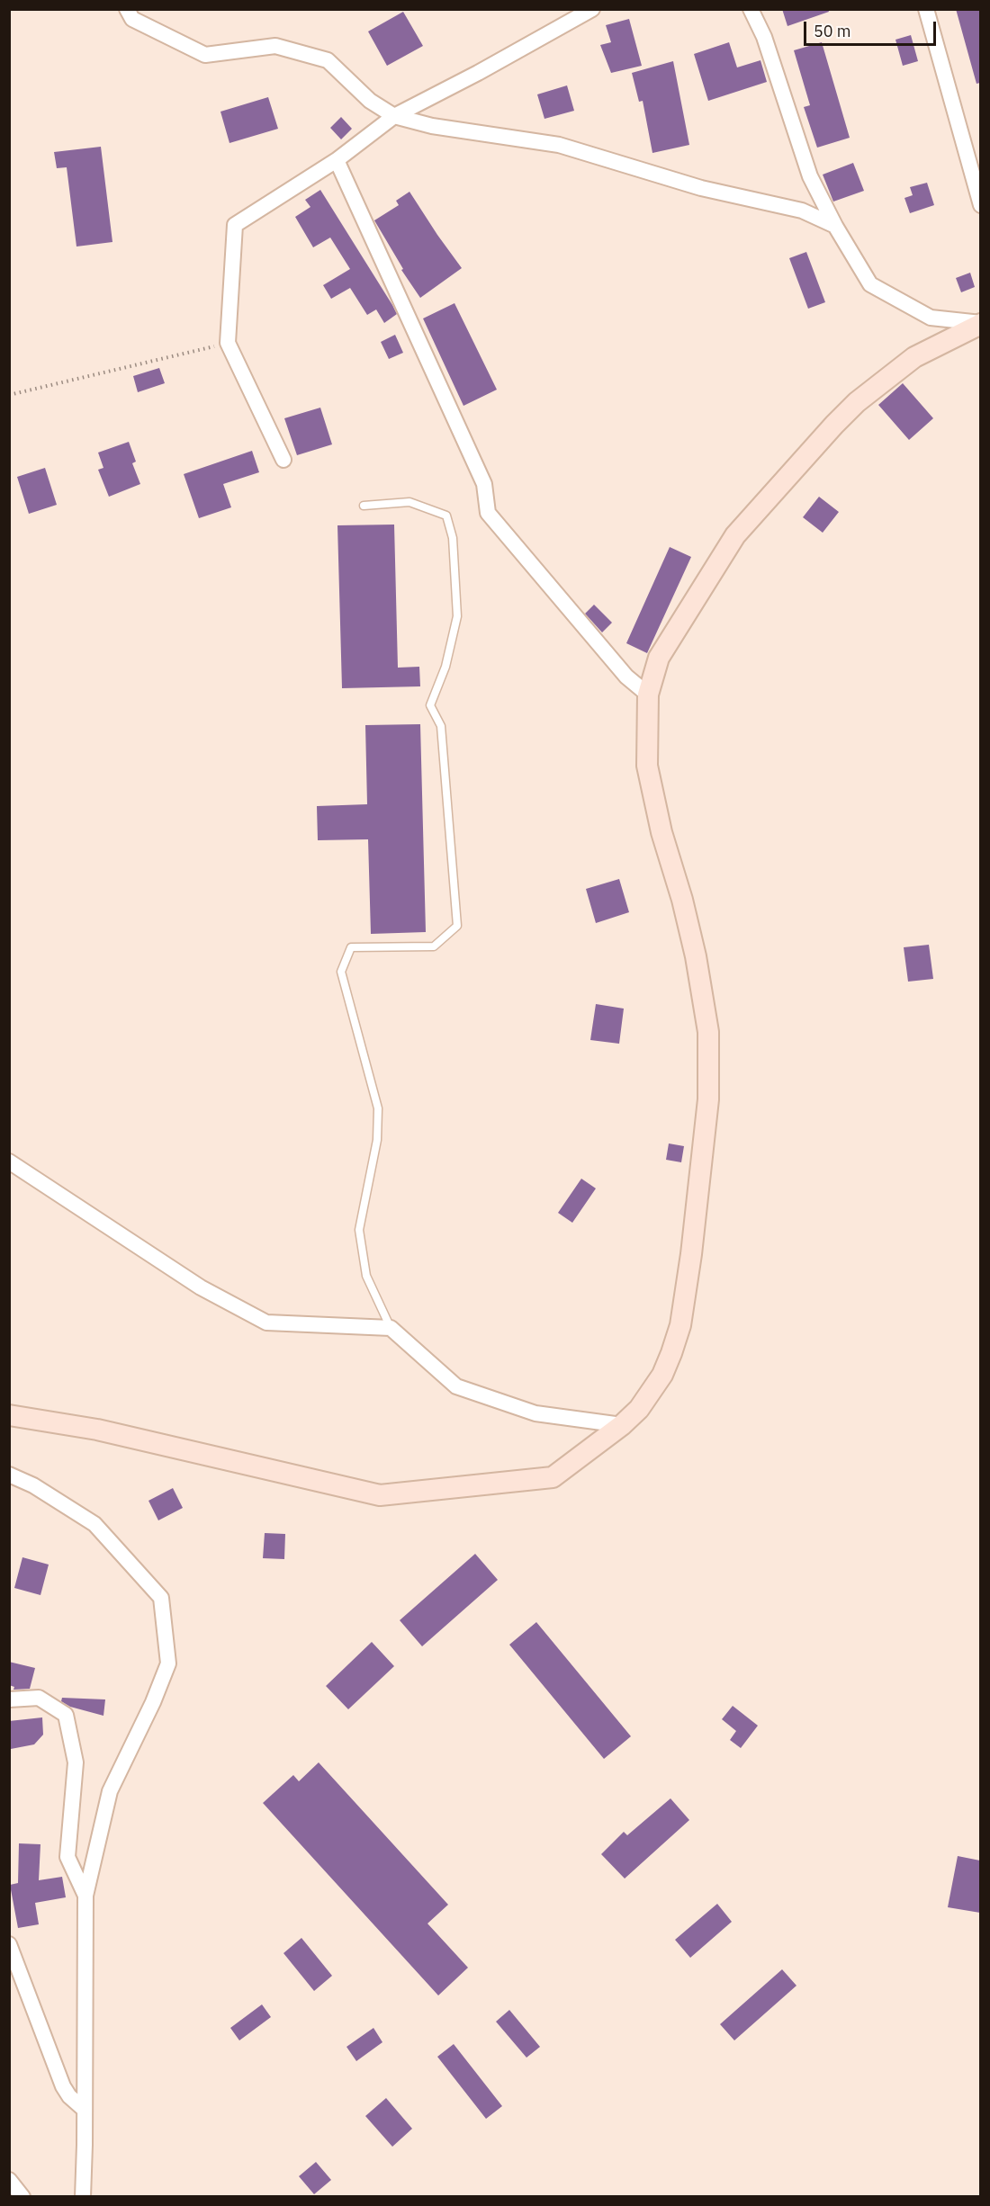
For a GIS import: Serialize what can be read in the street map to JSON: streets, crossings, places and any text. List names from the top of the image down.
{
  "scale_bar": "50 m"
}
